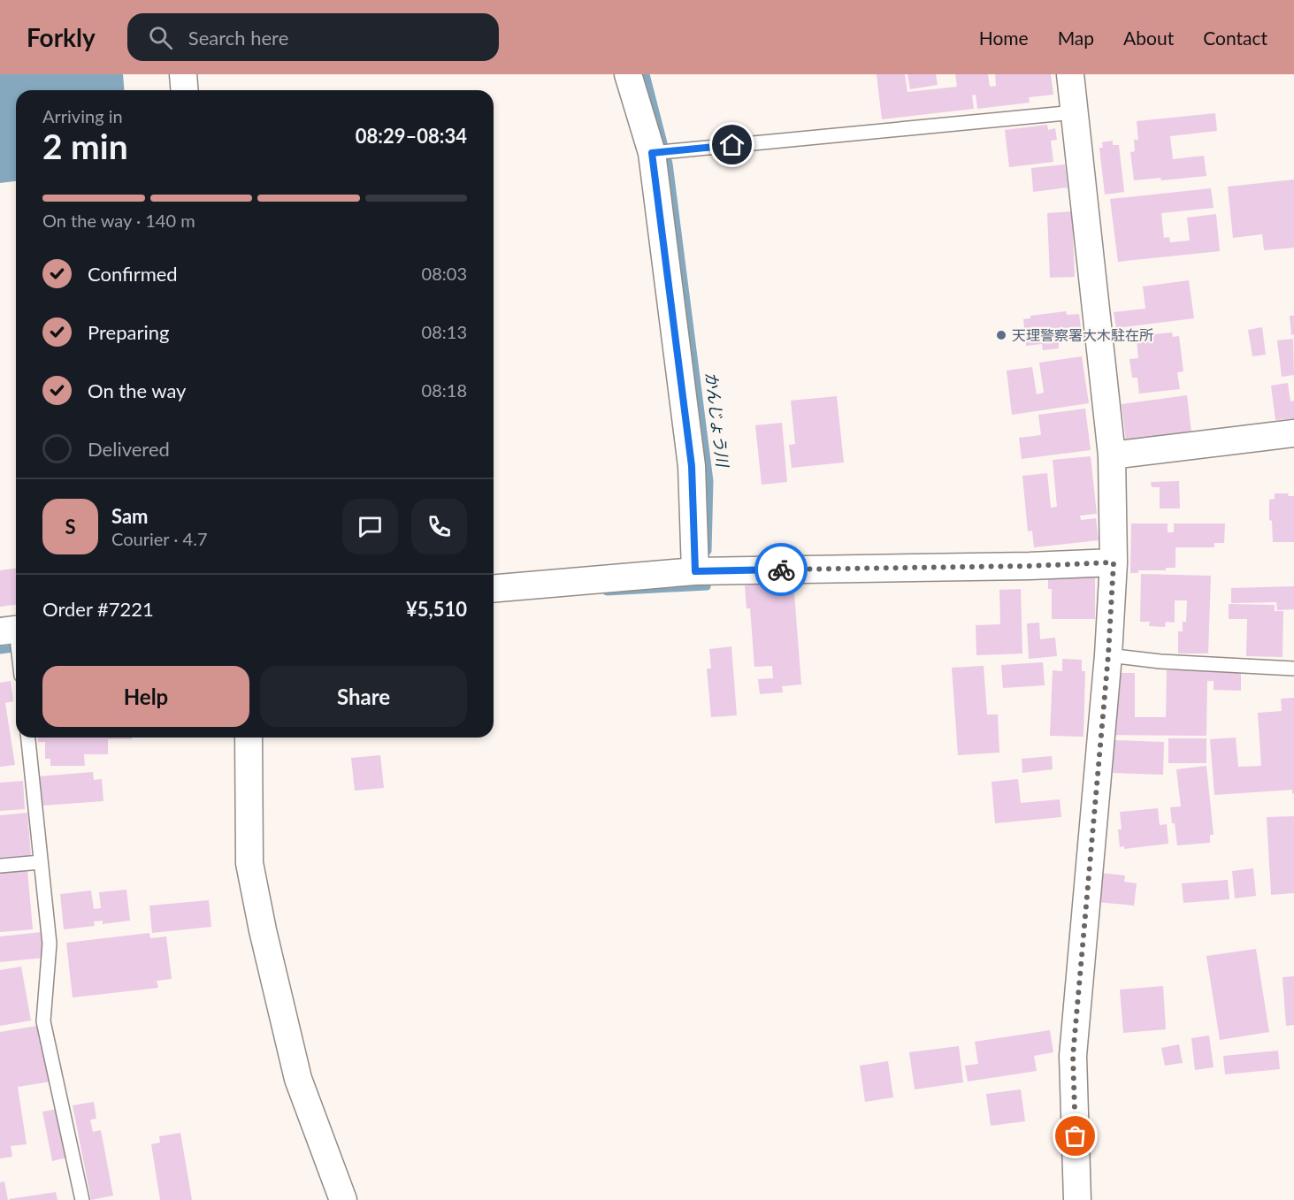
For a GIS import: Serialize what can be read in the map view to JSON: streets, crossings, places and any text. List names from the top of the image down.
{
  "water": ["かんじょう川"],
  "places": ["天理警察署大木駐在所"],
  "page": {
    "header": "Forkly",
    "search": "Search here",
    "nav": [
      "Home",
      "Map",
      "About",
      "Contact"
    ],
    "heading": ["2 min", "Arriving in", "08:29–08:34"],
    "panel": [
      "Sam",
      "Courier · 4.7",
      "Order #7221",
      "¥5,510"
    ],
    "bar": "On the way · 140 m",
    "list": [
      ["Confirmed", "08:03"],
      ["Preparing", "08:13"],
      ["On the way", "08:18"],
      "Delivered"
    ],
    "round": "S",
    "buttons": ["Help", "Share"]
  }
}
